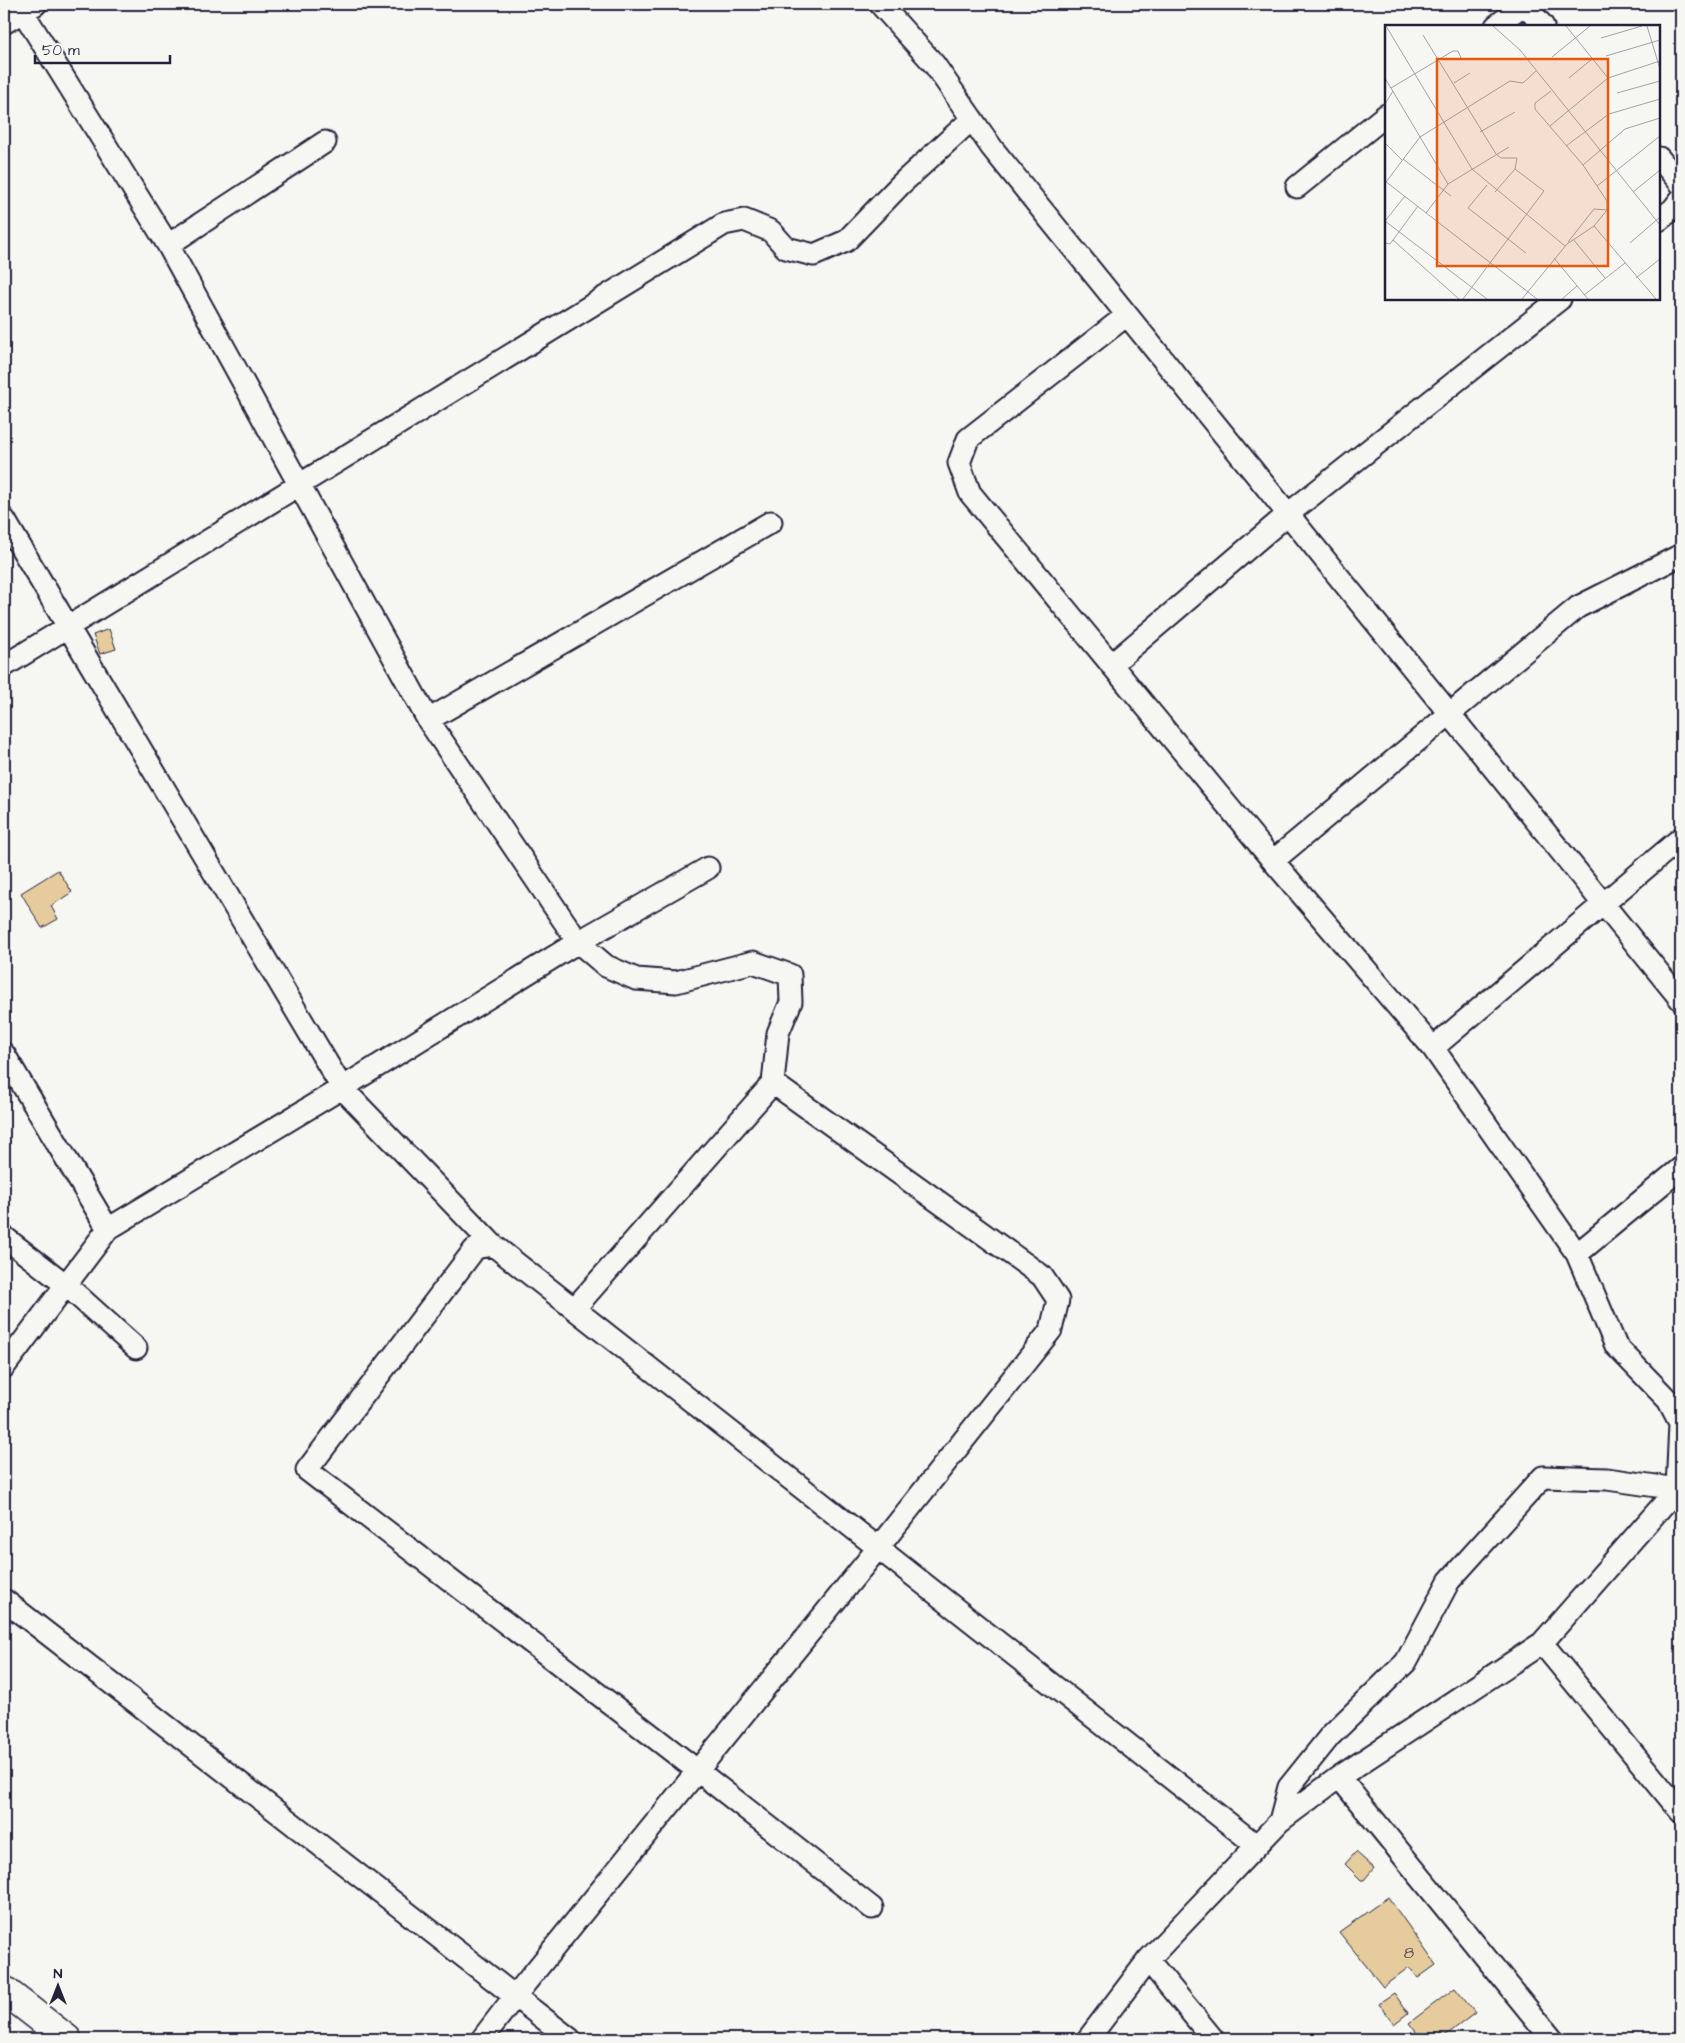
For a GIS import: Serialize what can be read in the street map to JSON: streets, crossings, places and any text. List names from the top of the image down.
{
  "house_numbers": ["8"],
  "scale_bar": "50 m",
  "north": "top"
}
